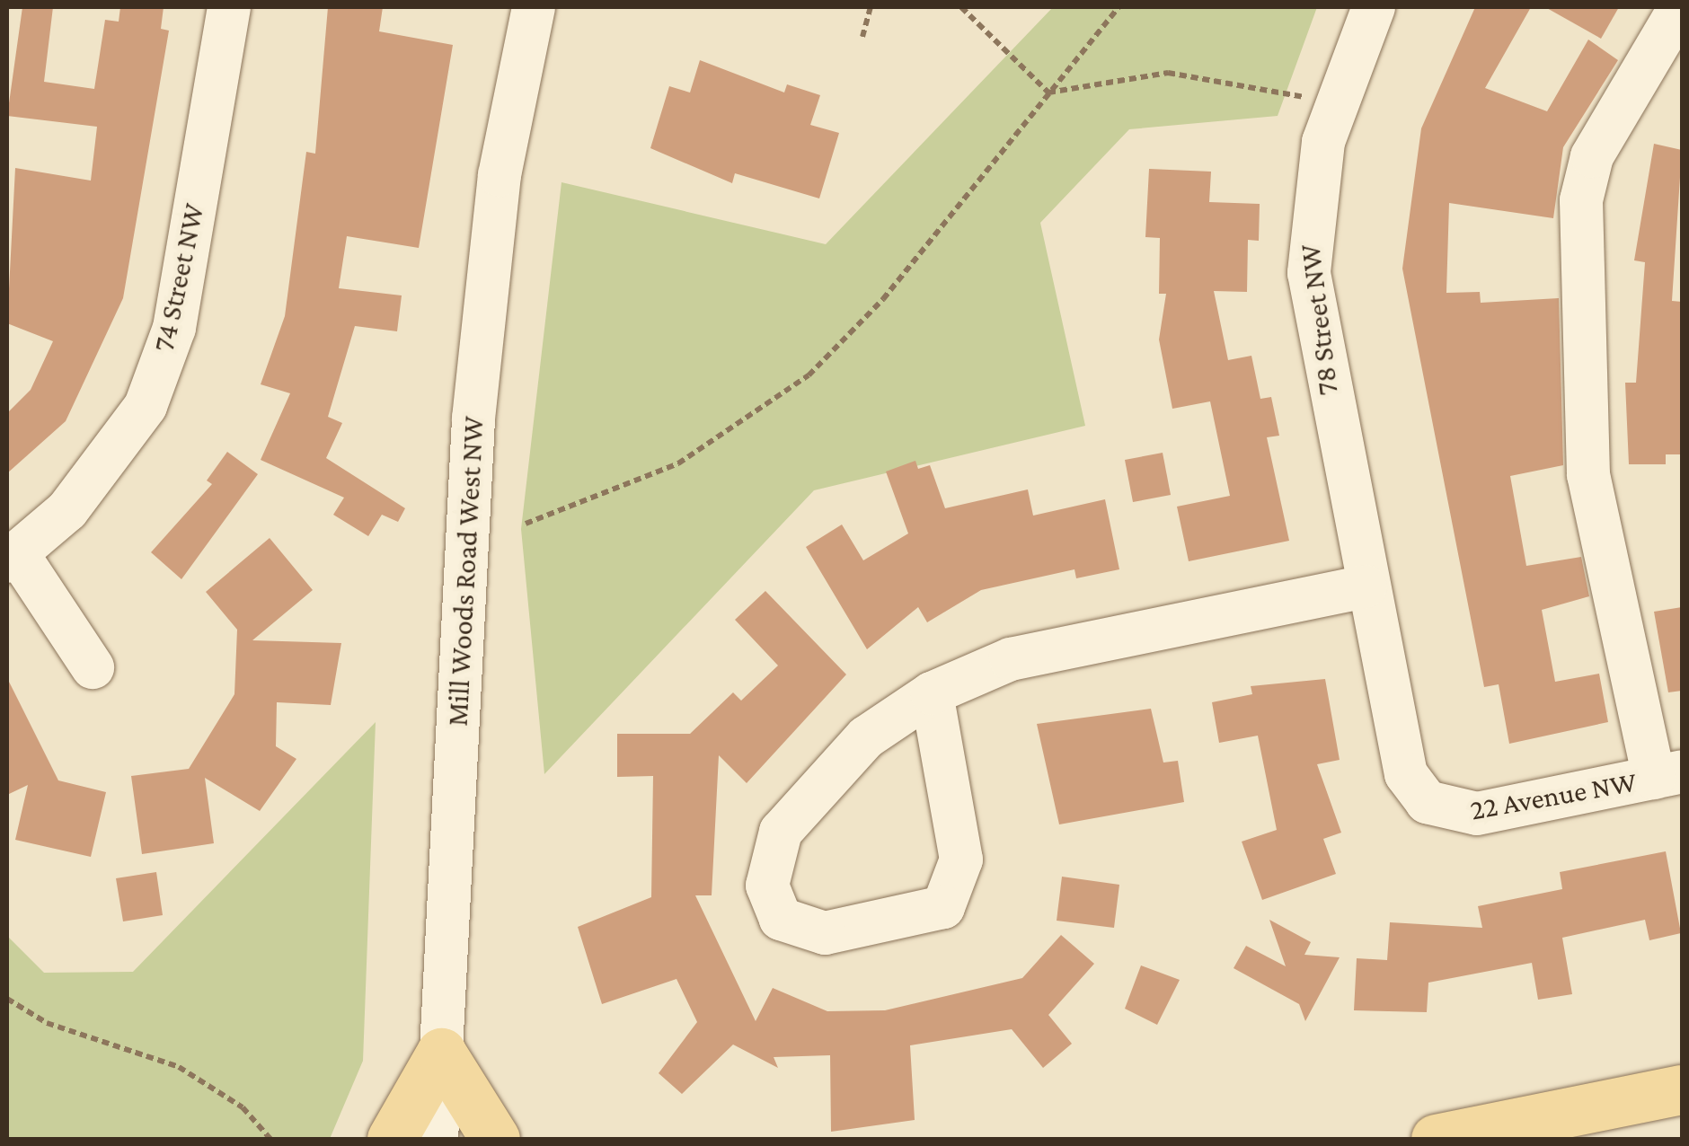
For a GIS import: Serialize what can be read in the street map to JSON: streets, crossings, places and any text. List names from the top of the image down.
{
  "streets": {
    "street": [
      "74 Street NW",
      "78 Street NW",
      "Mill Woods Road West NW",
      "22 Avenue NW"
    ]
  },
  "crossings": [
    ["78 Street NW", "22 Avenue NW"]
  ]
}
